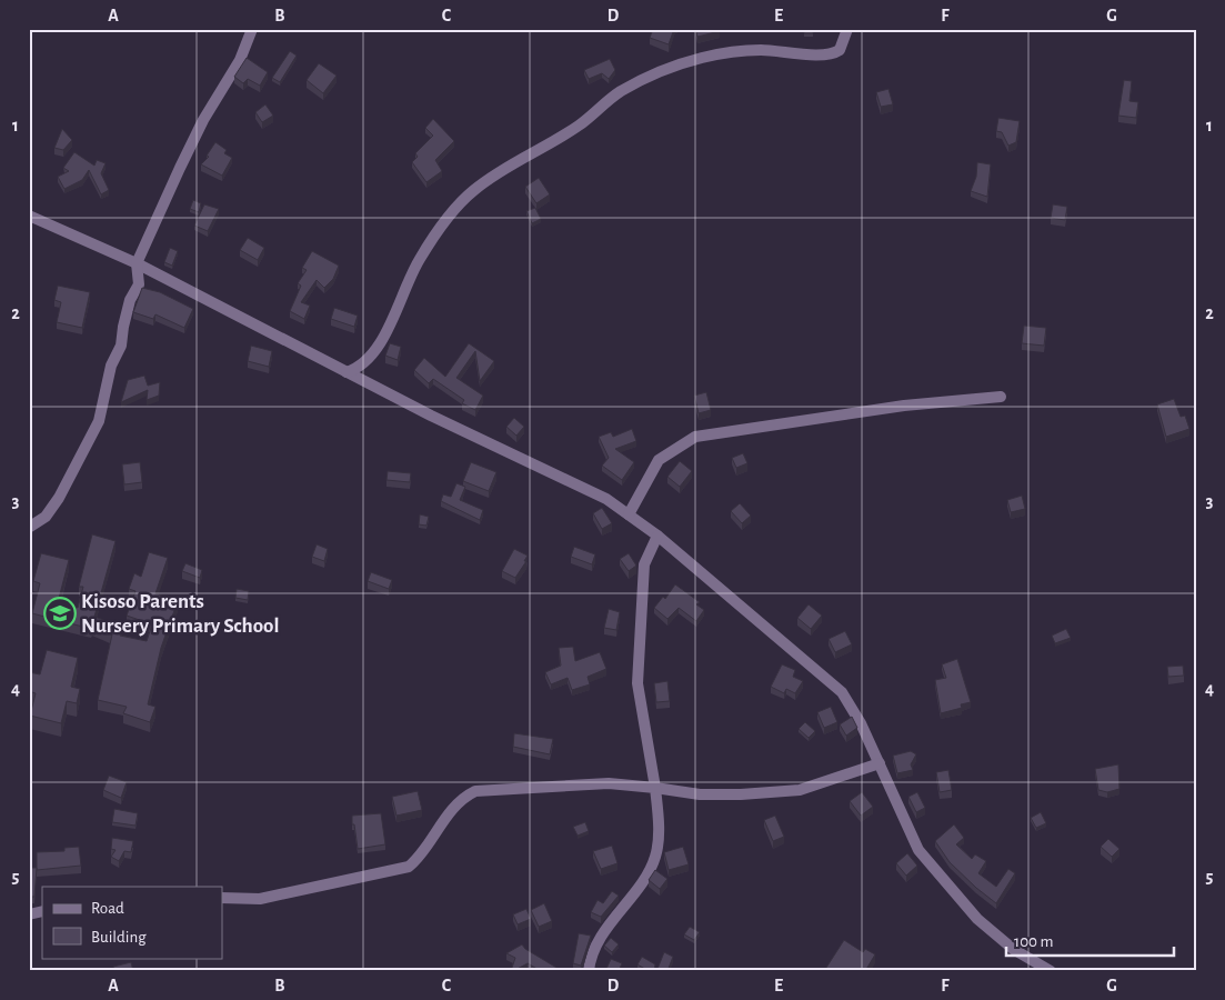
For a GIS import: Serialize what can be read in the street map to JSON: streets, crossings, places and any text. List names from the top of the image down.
{
  "places": {
    "school or university": ["Kisoso Parents Nursery Primary School"]
  },
  "legend": ["Road", "Building"],
  "scale_bar": "100 m",
  "grid": {
    "columns": [
      "A",
      "B",
      "C",
      "D",
      "E",
      "F",
      "G"
    ],
    "rows": [
      "1",
      "2",
      "3",
      "4",
      "5"
    ]
  }
}
